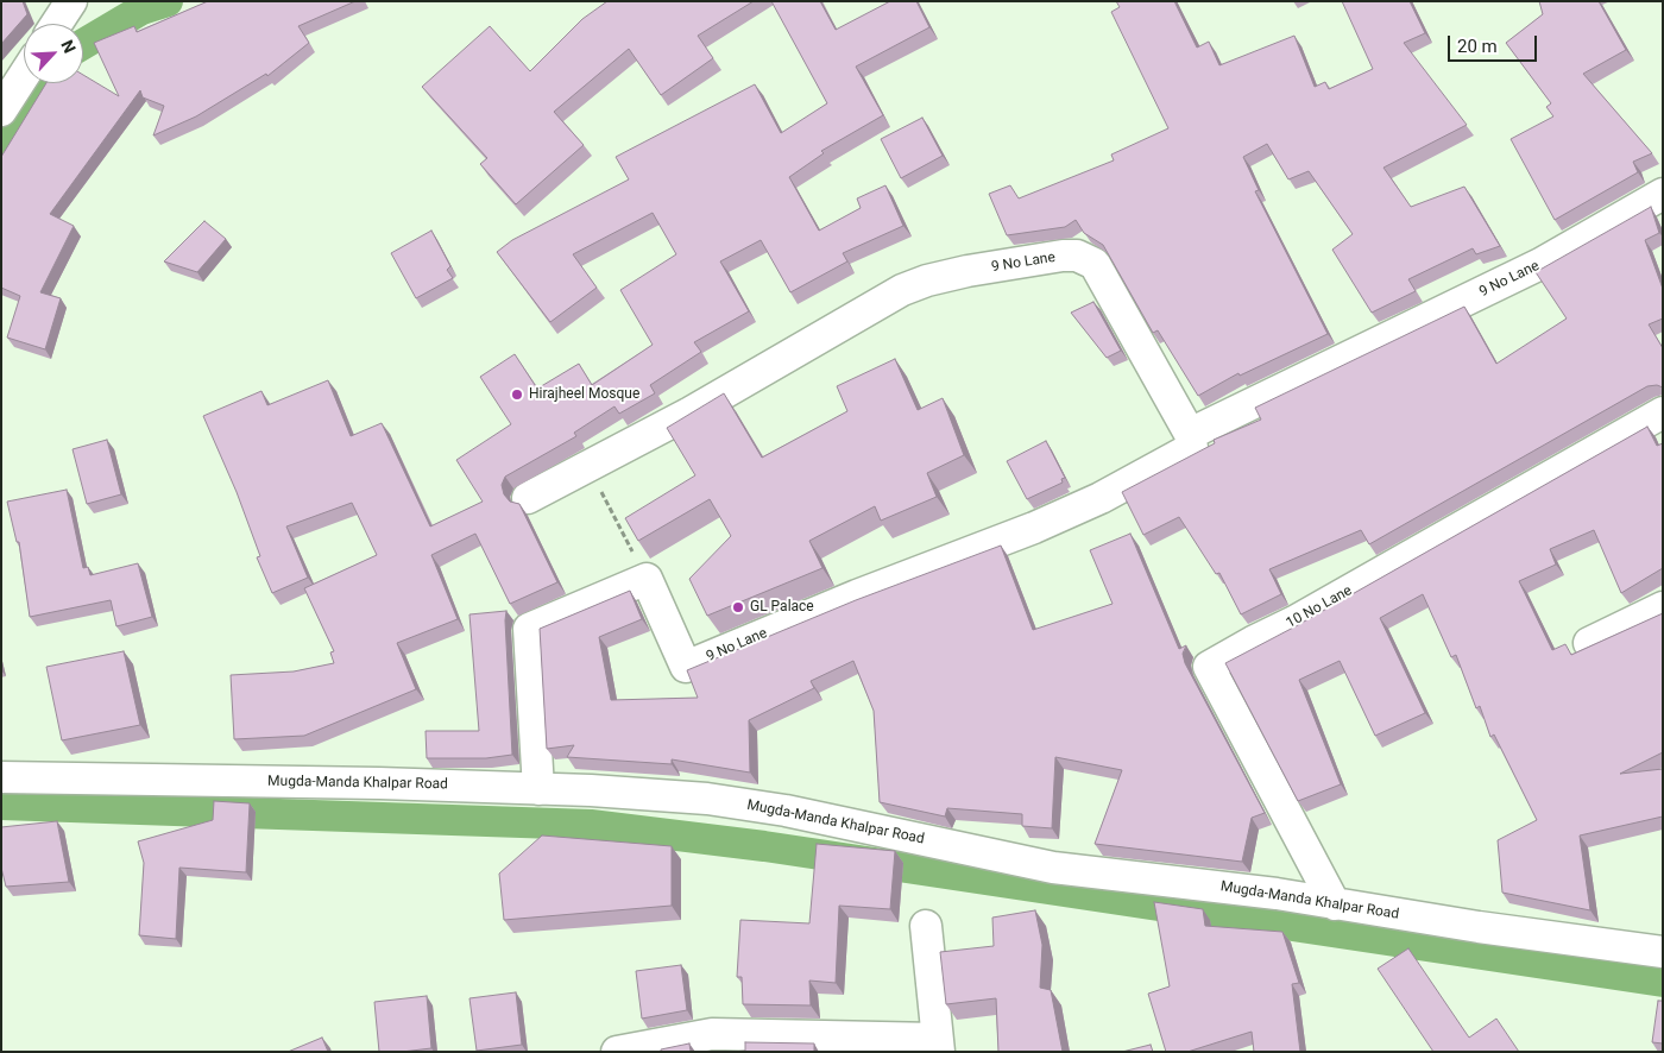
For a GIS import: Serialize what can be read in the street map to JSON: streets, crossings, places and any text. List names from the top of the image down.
{
  "streets": {
    "street": ["9 No Lane", "10 No Lane", "Mugda-Manda Khalpar Road"]
  },
  "crossings": [
    ["10 No Lane", "Mugda-Manda Khalpar Road"]
  ],
  "places": ["Hirajheel Mosque", "GL Palace"],
  "scale_bar": "20 m",
  "north": "top right"
}
